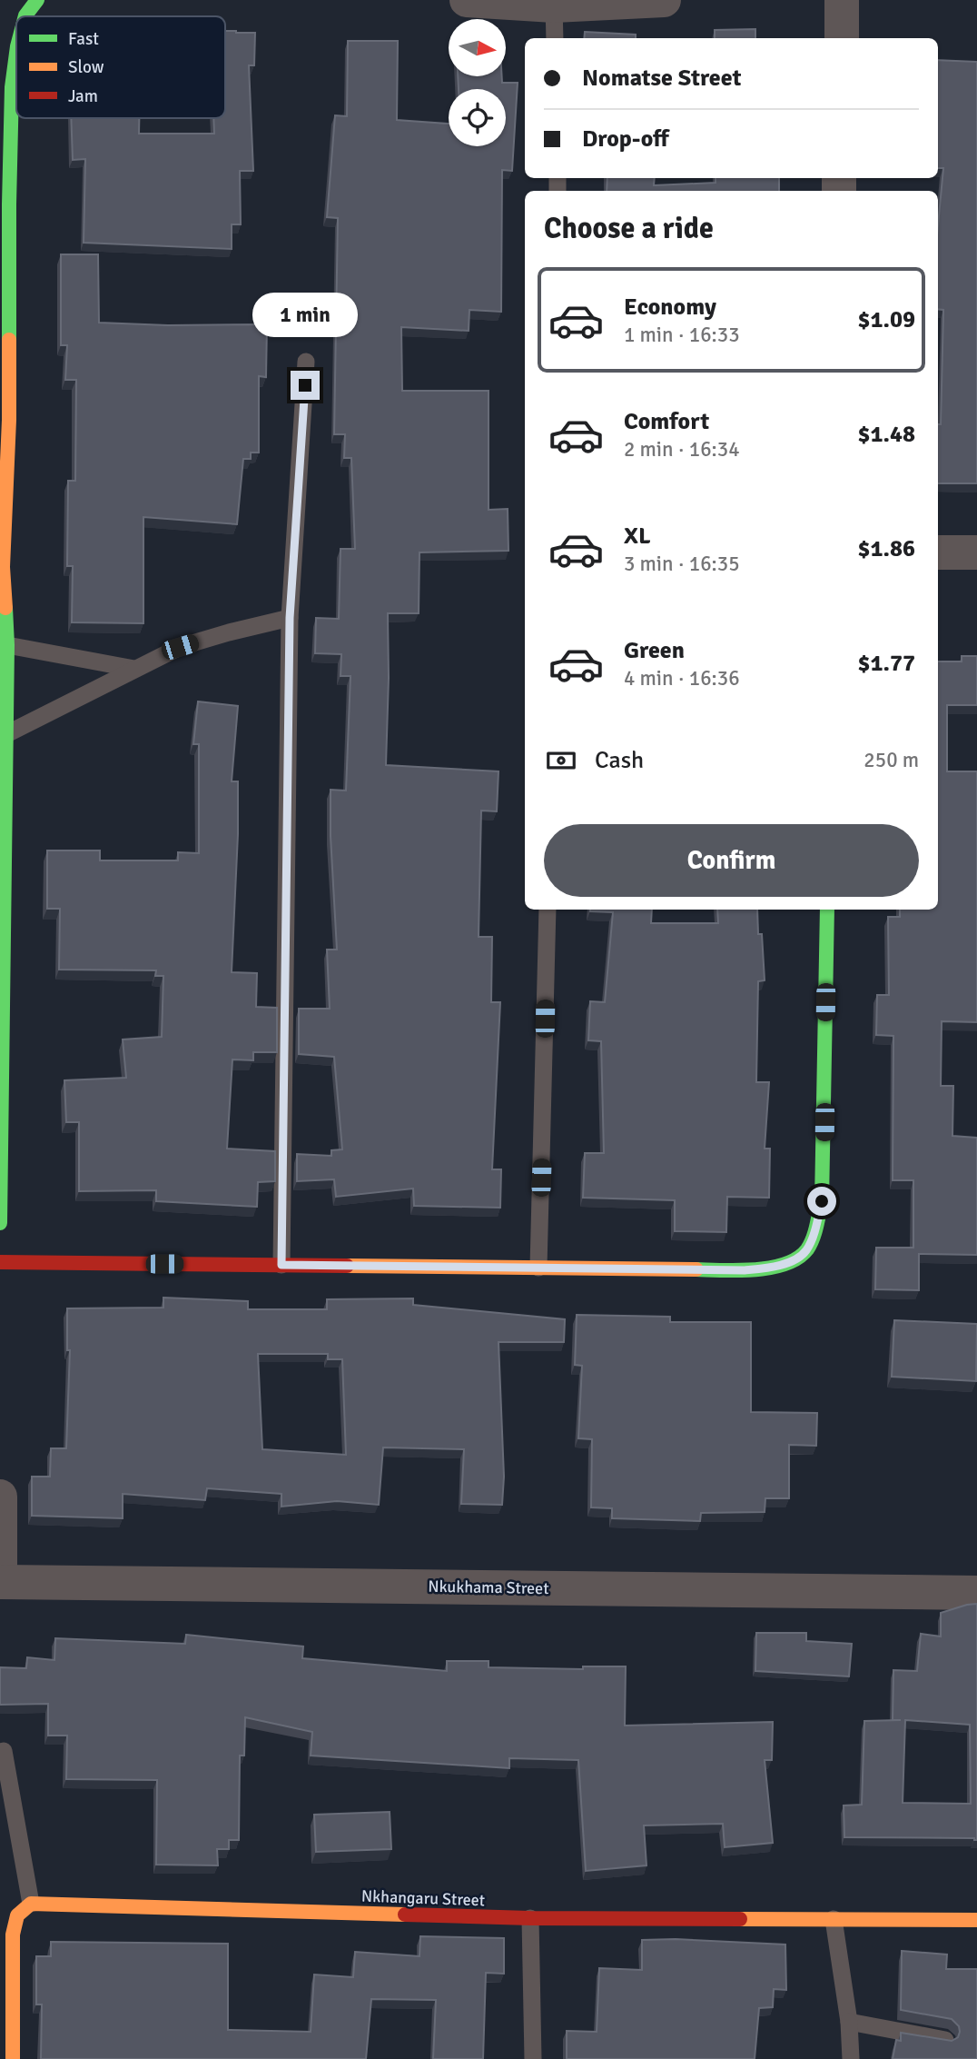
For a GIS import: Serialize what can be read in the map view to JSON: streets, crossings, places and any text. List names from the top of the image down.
{
  "streets": {
    "street": ["Nkukhama Street", "Nkhangaru Street"]
  },
  "legend": ["Fast", "Slow", "Jam"],
  "north": "right",
  "page": {
    "banner": ["Nomatse Street", "Drop-off"],
    "heading": "Choose a ride",
    "list": [
      {
        "name": "Economy",
        "note": "1 min · 16:33",
        "value": "$1.09"
      },
      {
        "name": "Comfort",
        "note": "2 min · 16:34",
        "value": "$1.48"
      },
      {
        "name": "XL",
        "note": "3 min · 16:35",
        "value": "$1.86"
      },
      {
        "name": "Green",
        "note": "4 min · 16:36",
        "value": "$1.77"
      }
    ],
    "bubble": "1 min",
    "pay": ["Cash", "250 m"],
    "buttons": "Confirm"
  }
}
